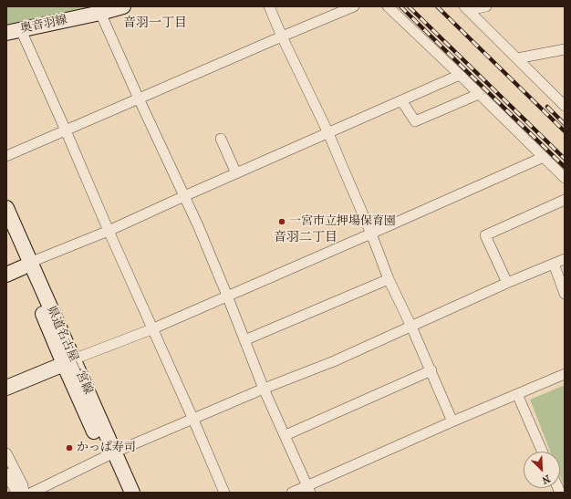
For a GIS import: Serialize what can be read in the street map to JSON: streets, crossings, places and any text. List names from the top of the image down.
{
  "streets": {
    "main road": ["奥音羽線", "県道名古屋一宮線"]
  },
  "districts": ["音羽一丁目", "音羽二丁目"],
  "places": ["一宮市立押場保育園", "かっぱ寿司"],
  "north": "bottom right"
}
